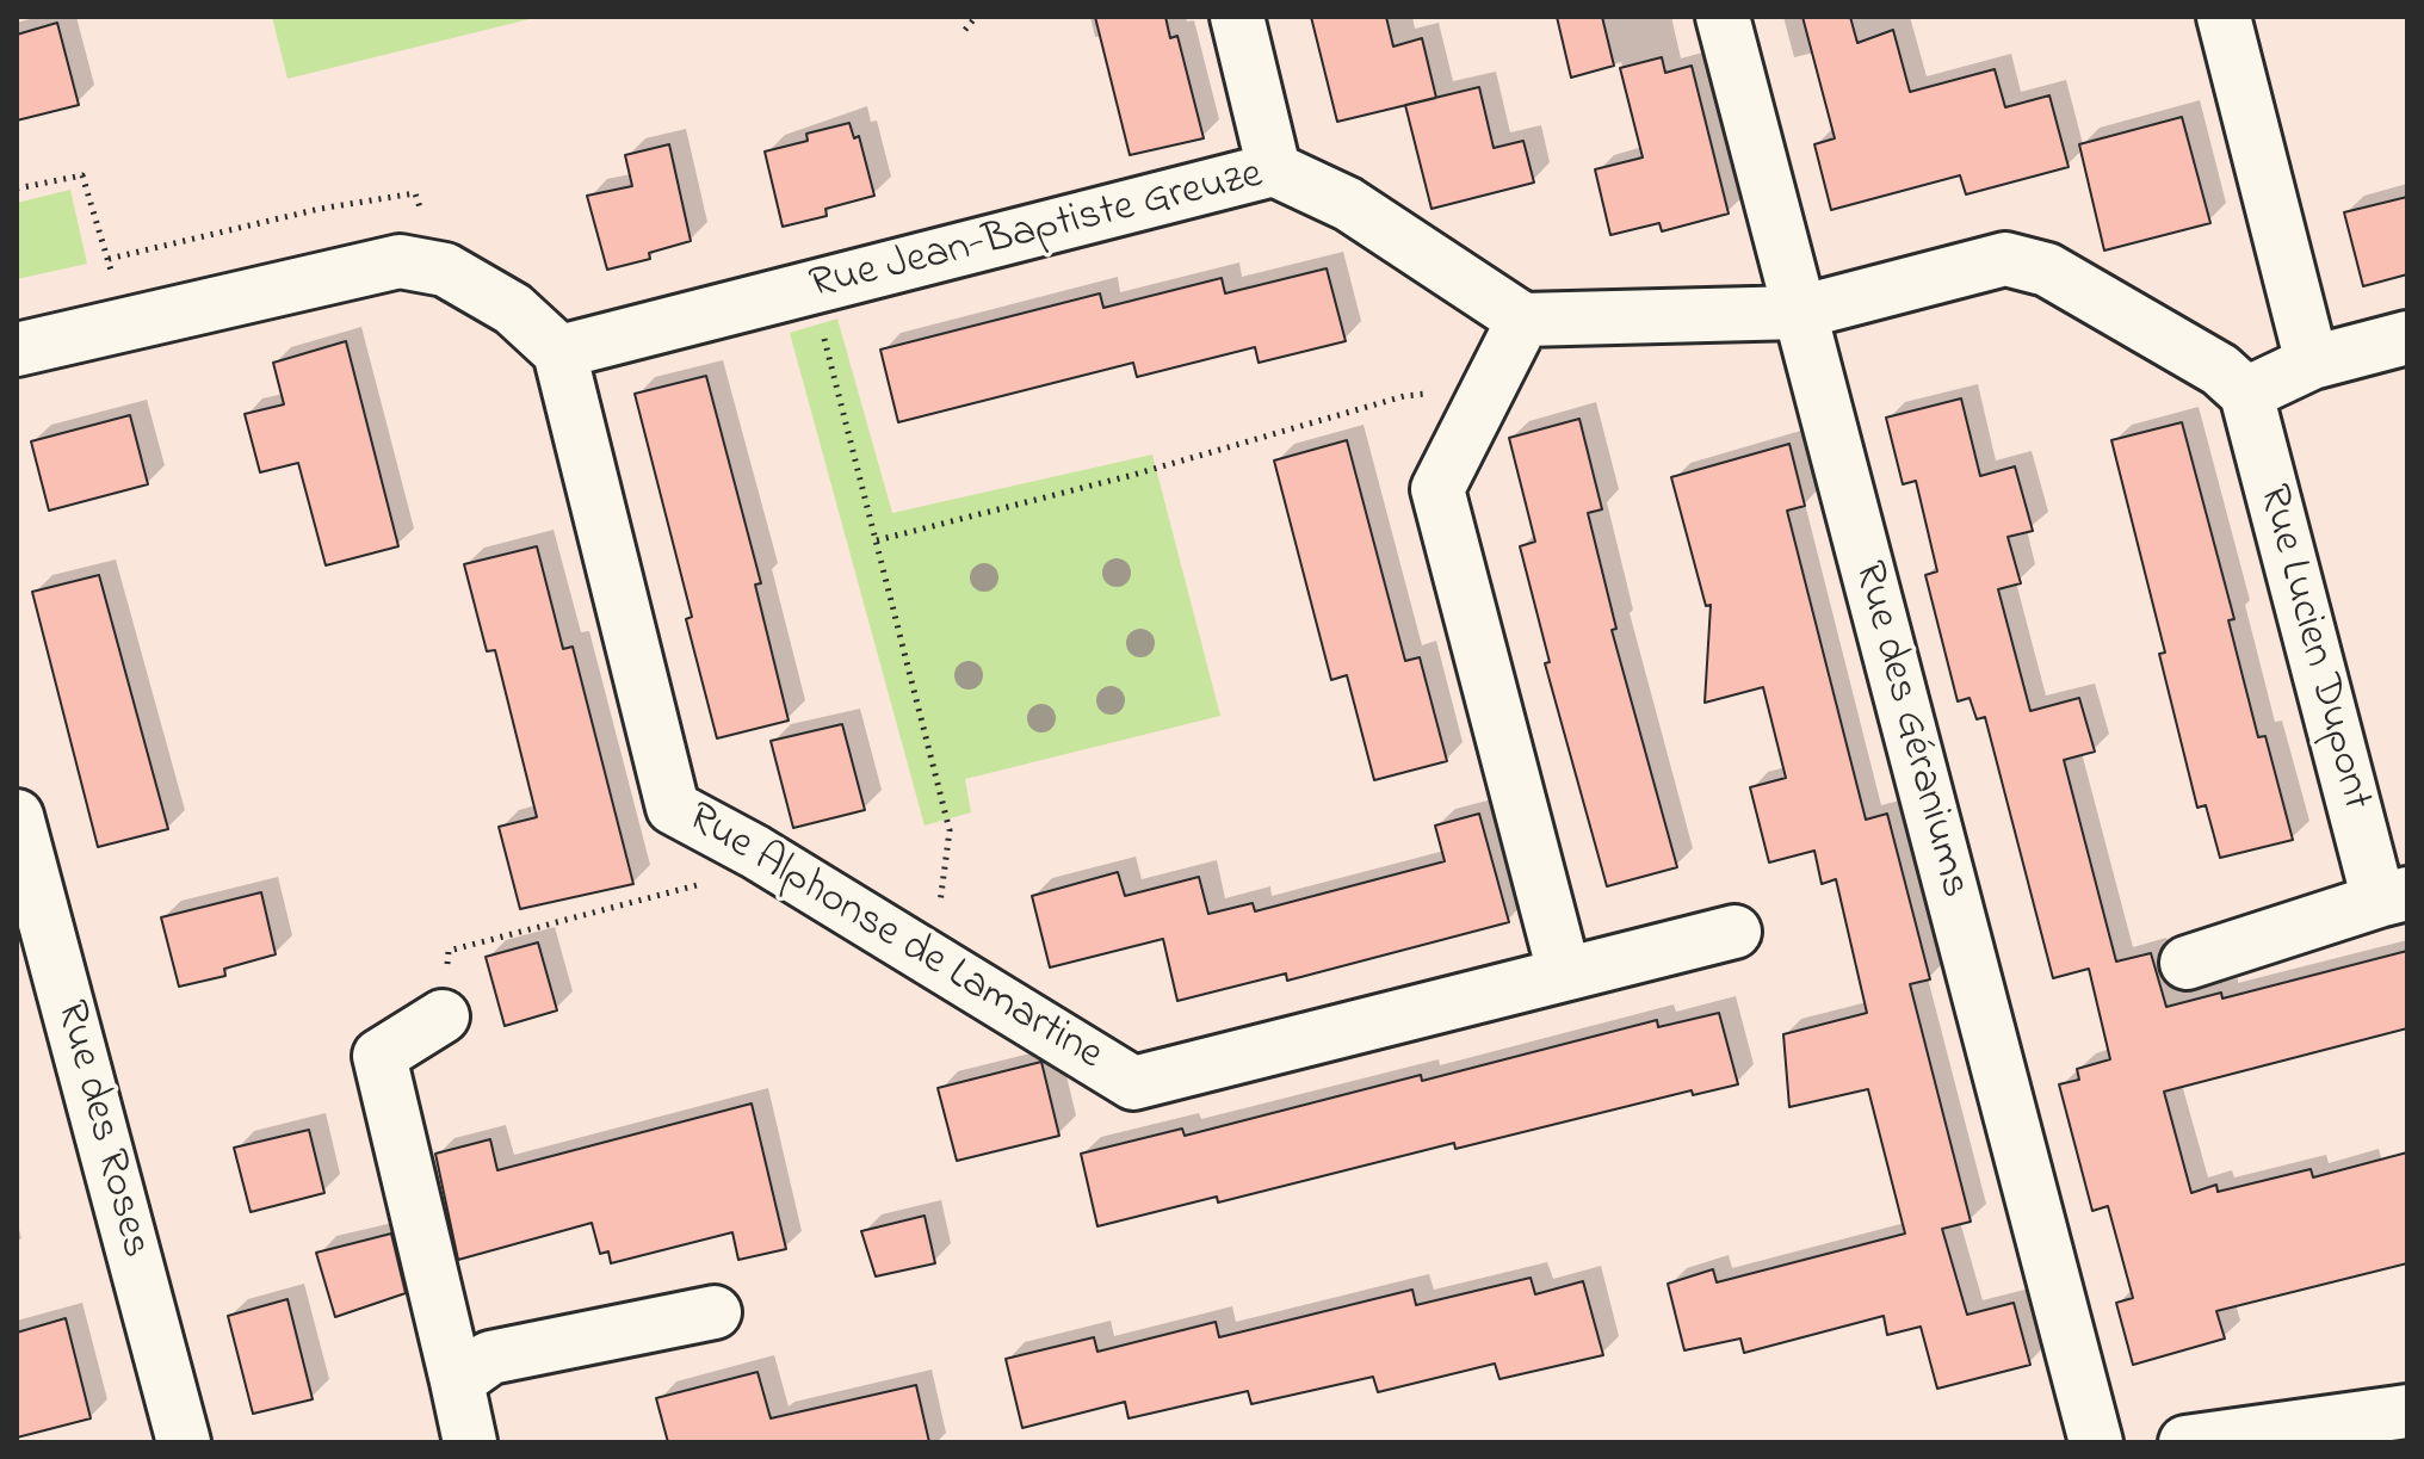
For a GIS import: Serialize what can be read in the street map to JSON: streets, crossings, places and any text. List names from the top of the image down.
{
  "streets": {
    "street": [
      "Rue Jean-Baptiste Greuze",
      "Rue Lucien Dupont",
      "Rue des Géraniums",
      "Rue Alphonse de Lamartine",
      "Rue des Roses"
    ]
  },
  "crossings": [
    ["Rue Jean-Baptiste Greuze", "Rue Alphonse de Lamartine"]
  ]
}
